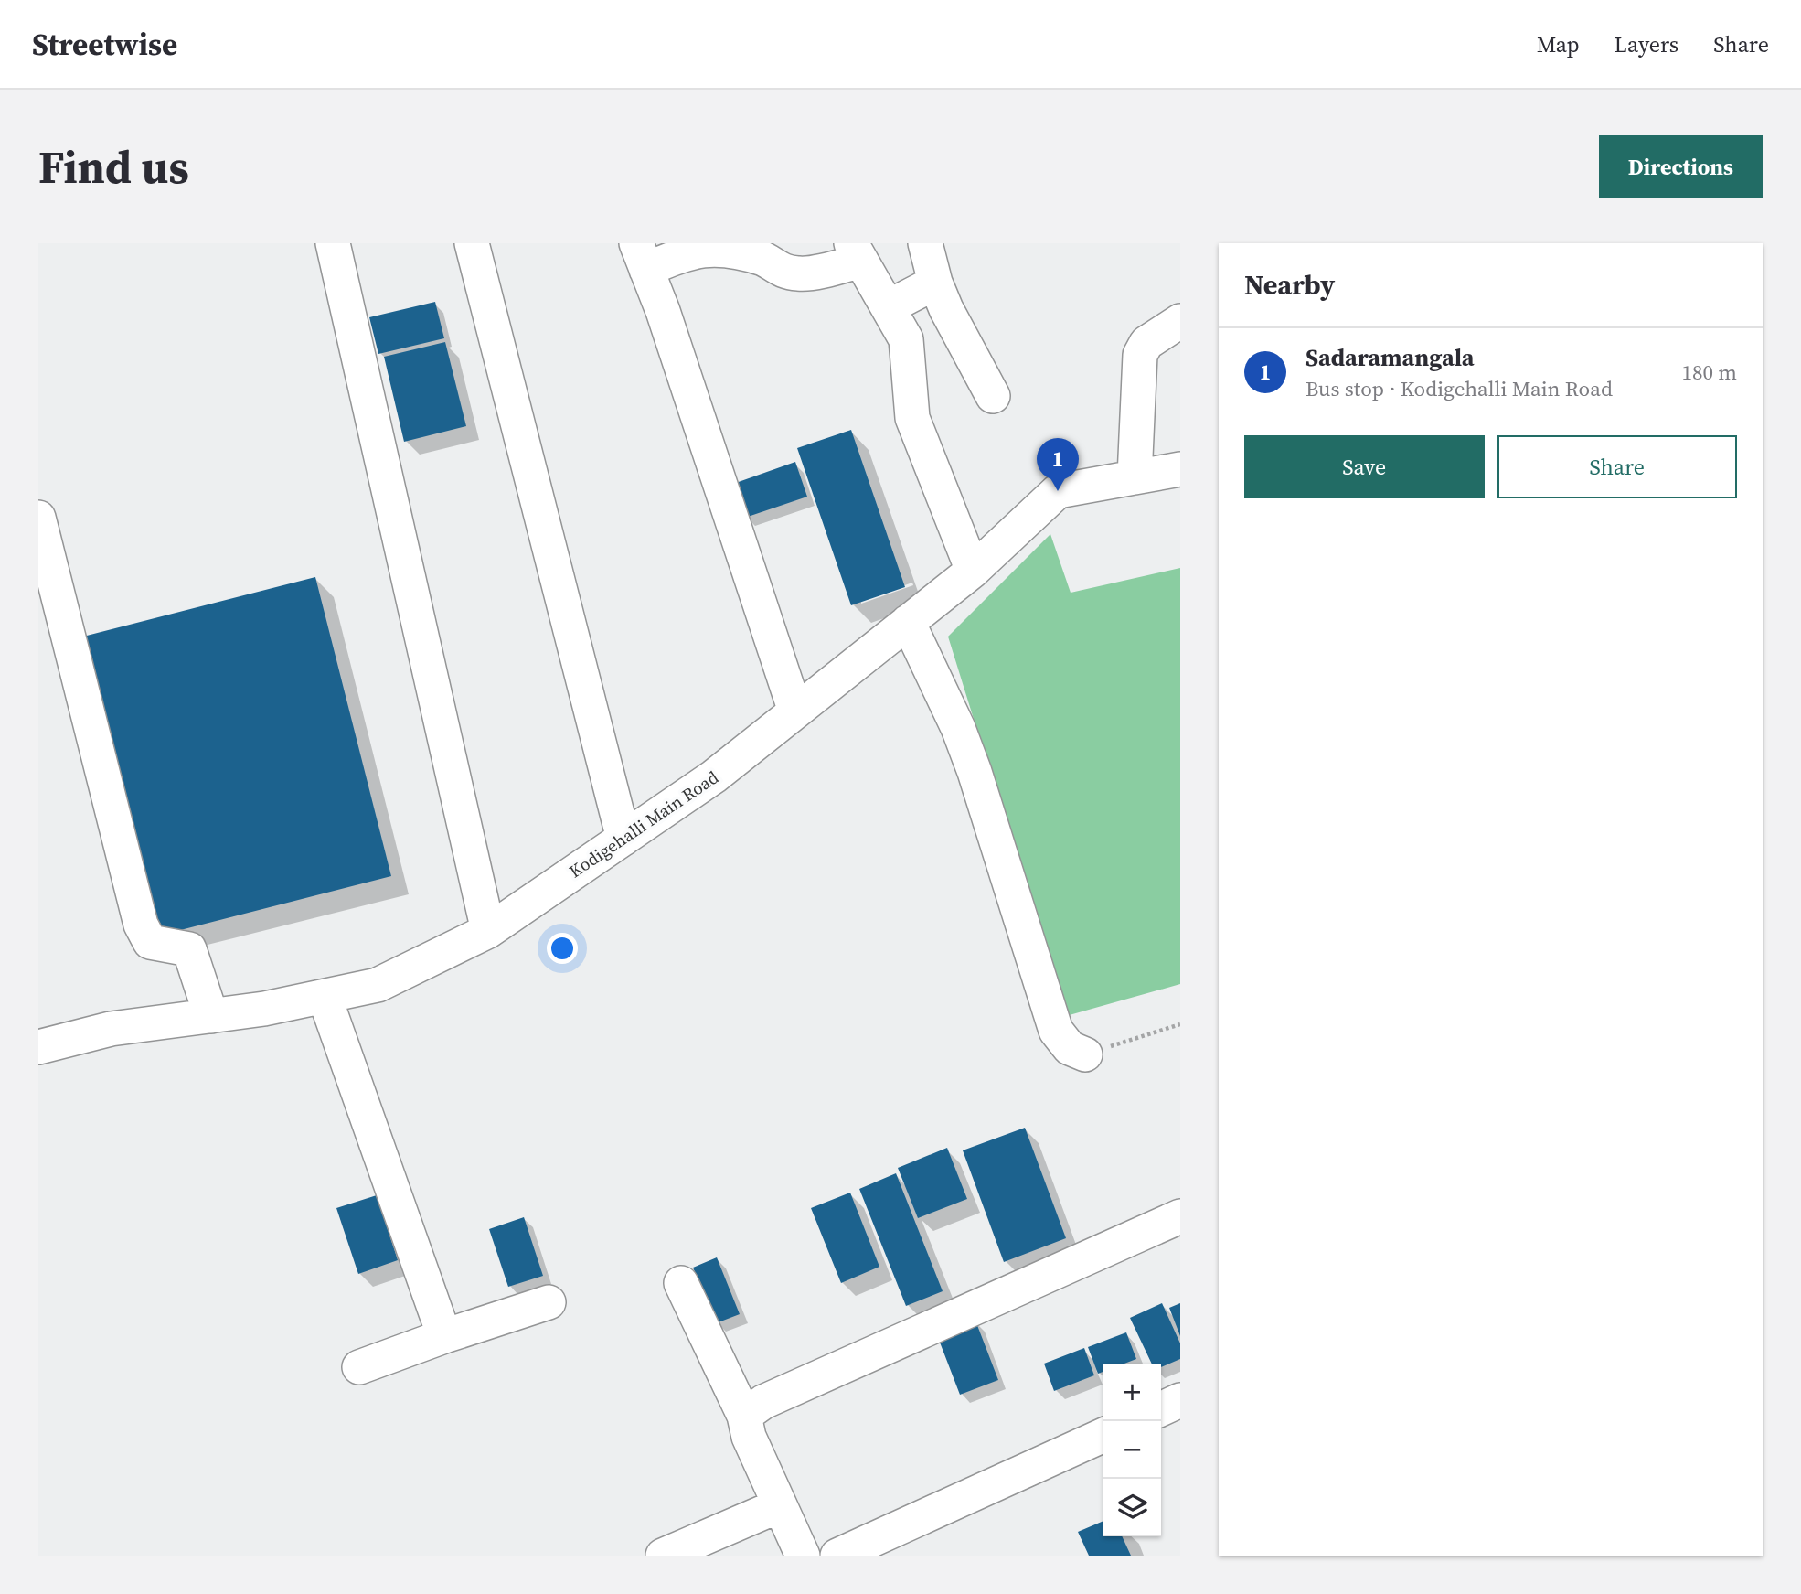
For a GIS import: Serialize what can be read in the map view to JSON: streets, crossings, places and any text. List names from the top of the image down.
{
  "streets": {
    "street": ["Kodigehalli Main Road"]
  },
  "page": {
    "header": "Streetwise",
    "nav": ["Map", "Layers", "Share"],
    "buttons": [
      "Directions",
      ["Save", "Share"]
    ],
    "title": "Find us",
    "heading": "Nearby",
    "list": [
      {
        "mark": "1",
        "name": "Sadaramangala",
        "note": "Bus stop · Kodigehalli Main Road",
        "value": "180 m"
      }
    ],
    "pins": "1",
    "map_buttons": ["+", "−"]
  }
}
